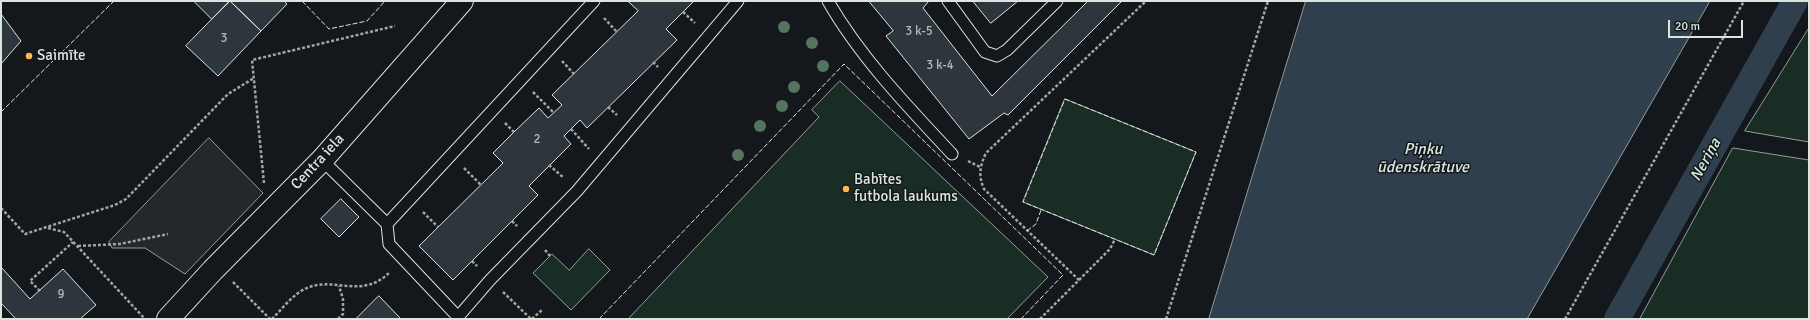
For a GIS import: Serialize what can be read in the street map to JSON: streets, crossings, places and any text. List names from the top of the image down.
{
  "streets": {
    "street": ["Centra iela"]
  },
  "water": ["Piņķu ūdenskrātuve", "Neriņa"],
  "places": ["Saimīte", "Babītes futbola laukums"],
  "house_numbers": [
    "3 k-5",
    "3",
    "3 k-4",
    "2",
    "9"
  ],
  "scale_bar": "20 m"
}
